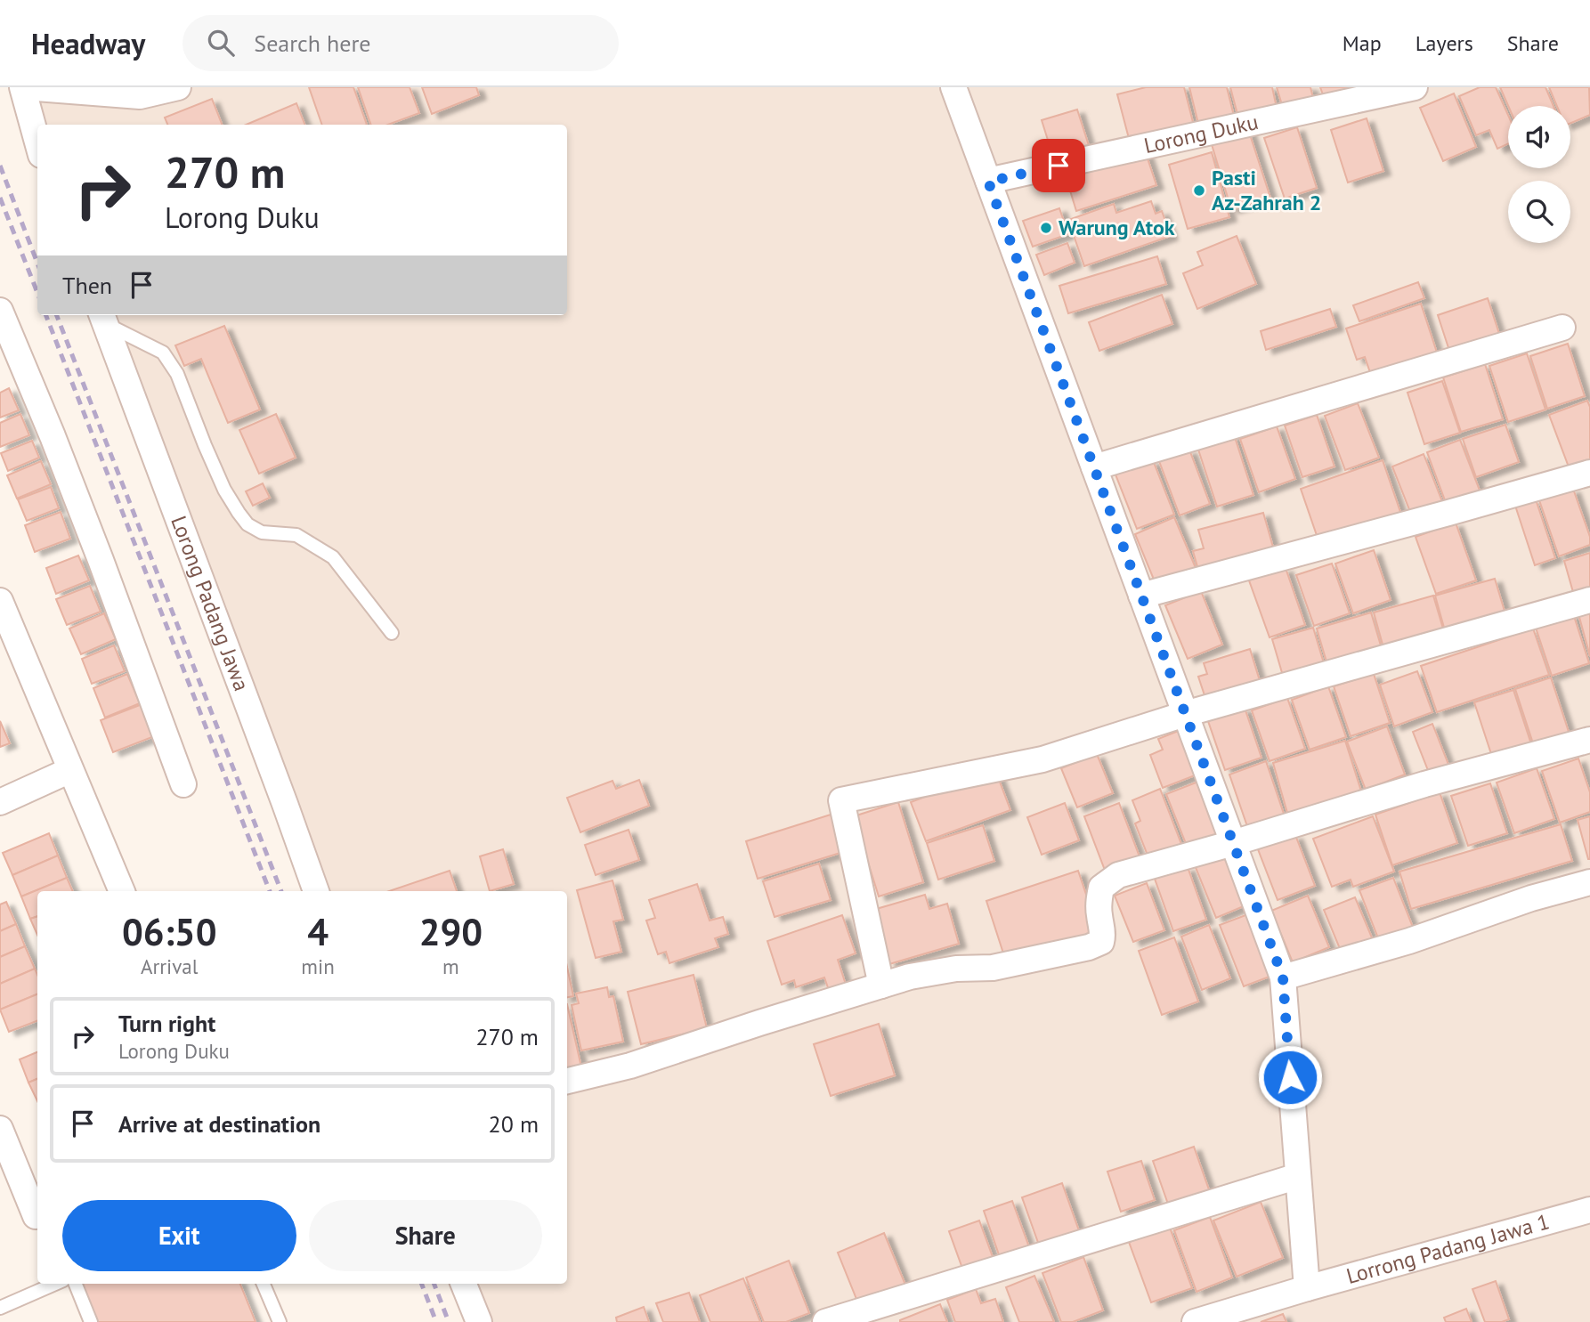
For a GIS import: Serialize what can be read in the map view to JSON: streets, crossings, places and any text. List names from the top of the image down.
{
  "streets": {
    "street": ["Lorong Duku", "Lorong Padang Jawa", "Lorrong Padang Jawa 1"]
  },
  "places": ["Pasti Az-Zahrah 2", "Warung Atok"],
  "page": {
    "header": "Headway",
    "search": "Search here",
    "nav": ["Map", "Layers", "Share"],
    "turn": ["270 m", "Lorong Duku"],
    "then": "Then",
    "eta": [
      "06:50",
      "Arrival",
      "4",
      "min",
      "290",
      "m"
    ],
    "list": [
      {
        "name": "Turn right",
        "note": "Lorong Duku",
        "value": "270 m"
      },
      {
        "name": "Arrive at destination",
        "value": "20 m"
      }
    ],
    "buttons": ["Exit", "Share"]
  }
}
